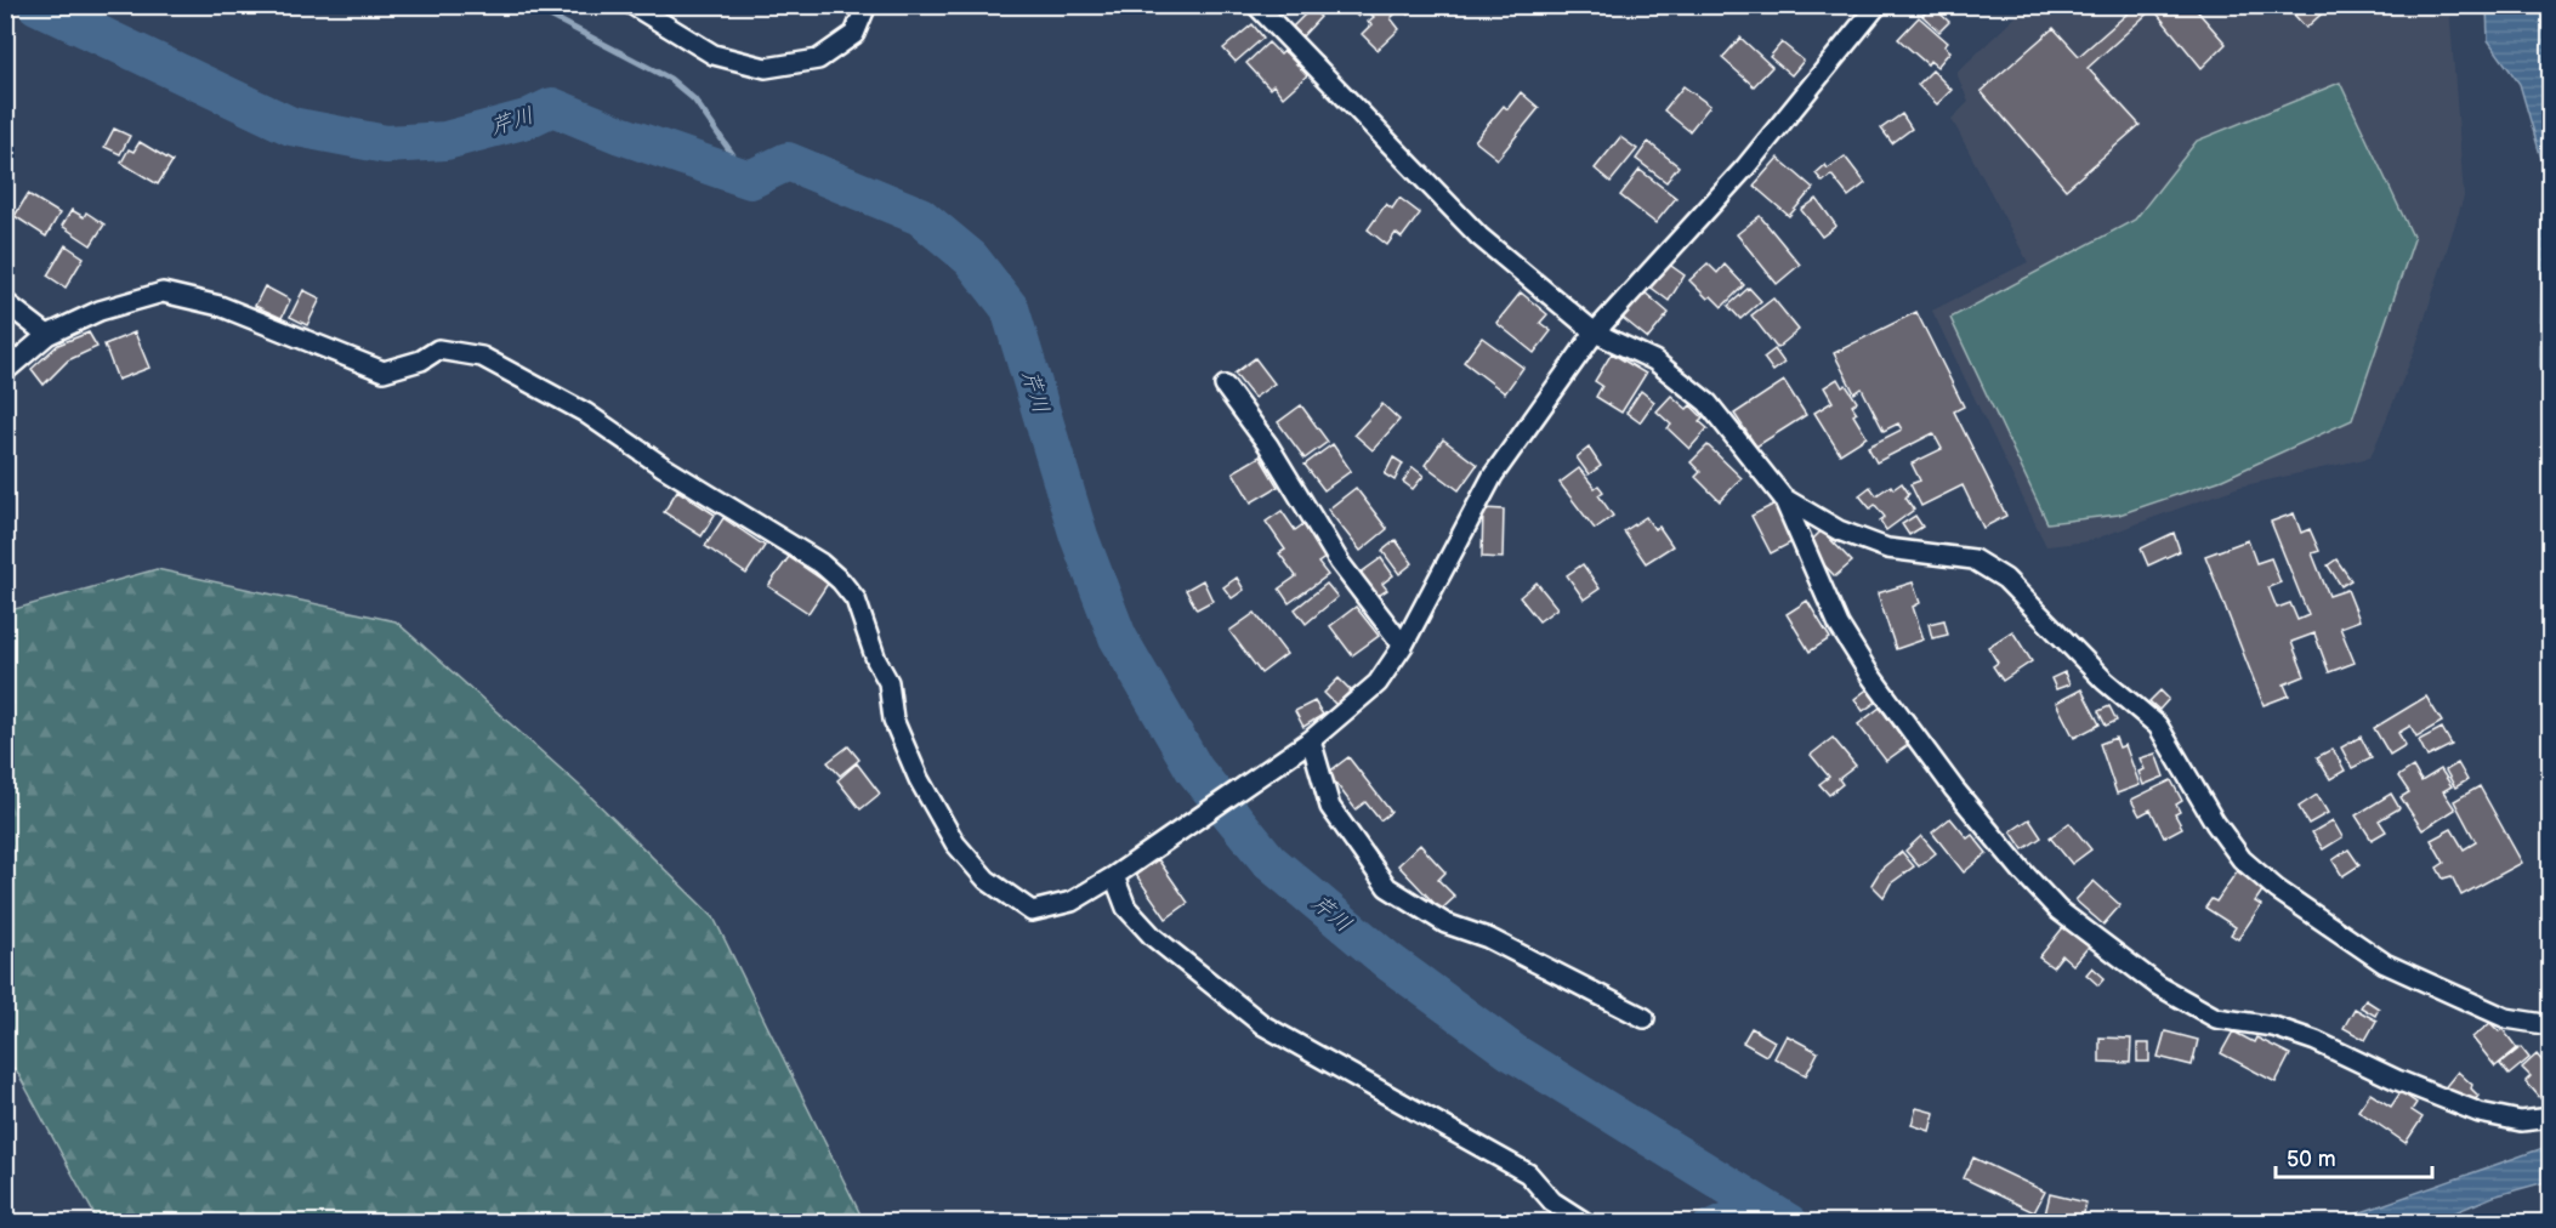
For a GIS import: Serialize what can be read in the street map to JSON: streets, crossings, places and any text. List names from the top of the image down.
{
  "water": ["芹川"],
  "scale_bar": "50 m"
}
